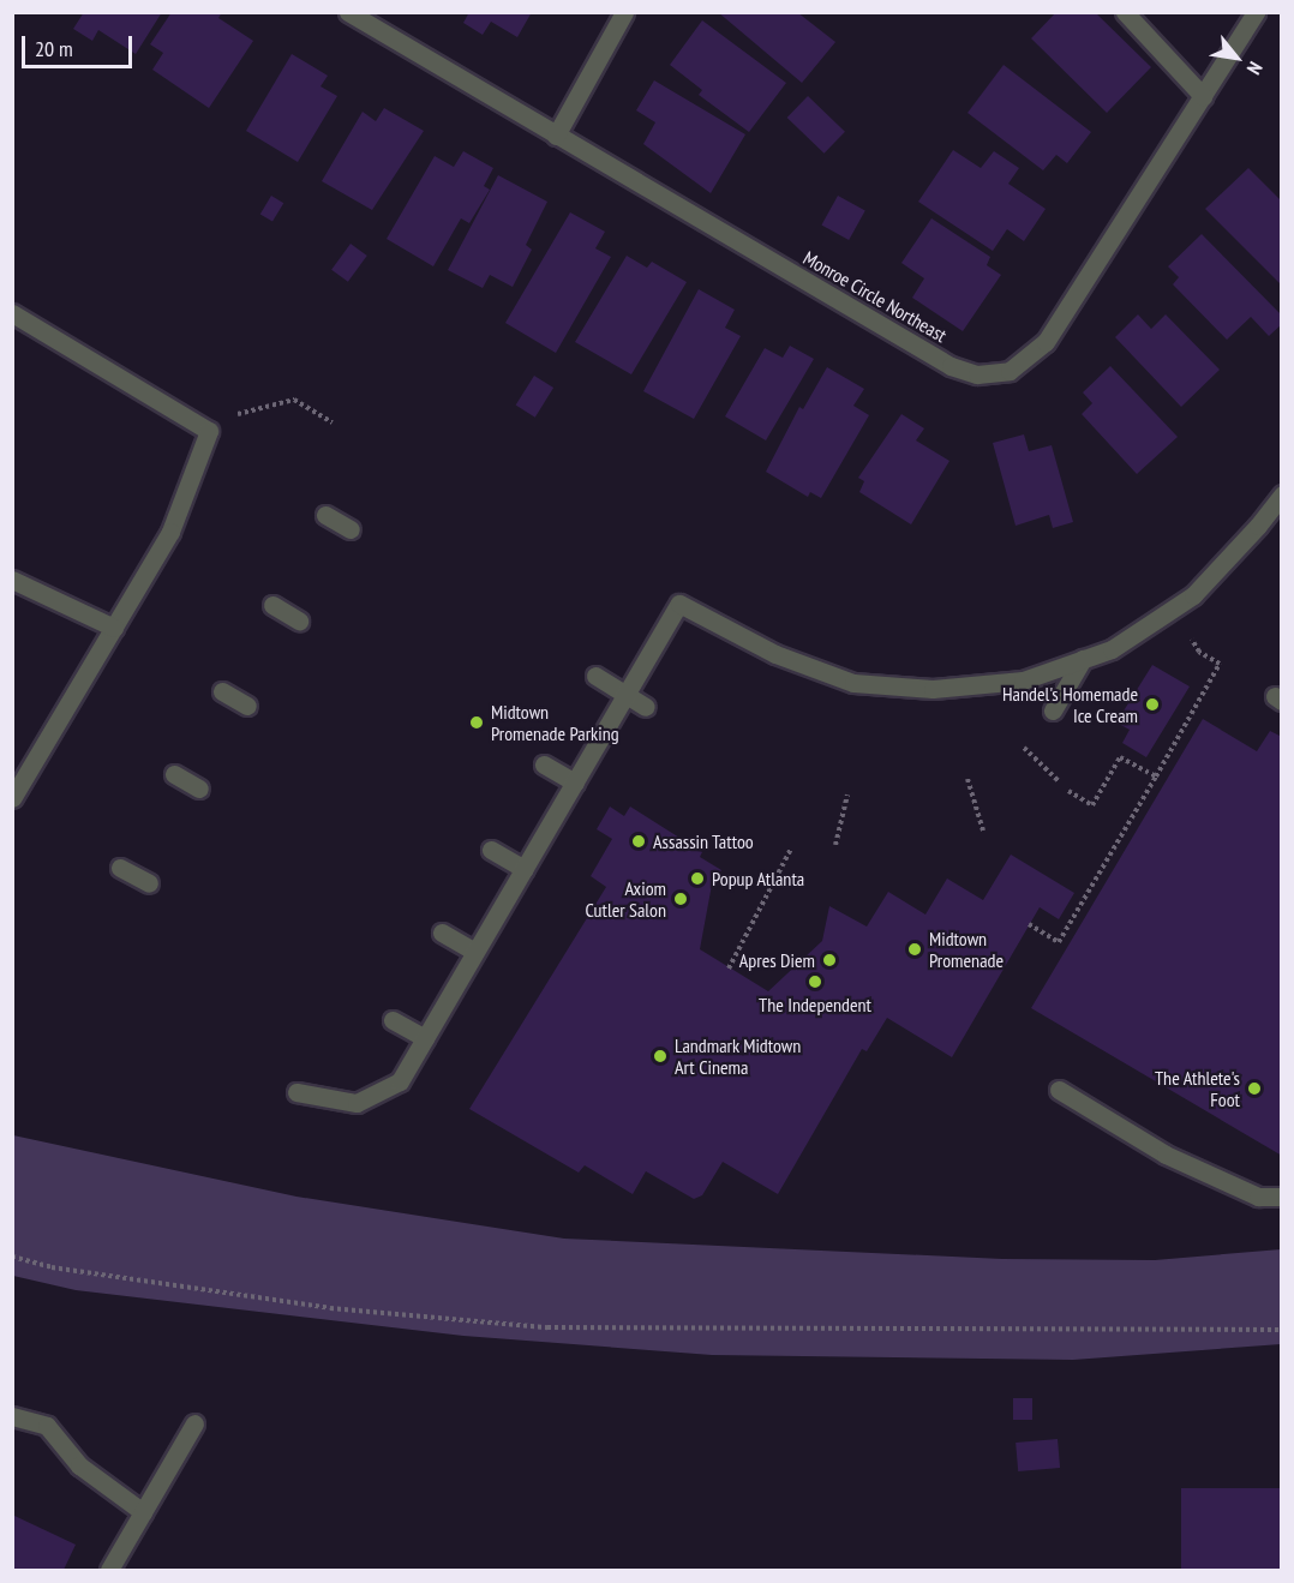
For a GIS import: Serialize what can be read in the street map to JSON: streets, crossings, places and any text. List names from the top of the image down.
{
  "streets": {
    "street": ["Monroe Circle Northeast"]
  },
  "places": [
    "Handel's Homemade Ice Cream",
    "Midtown Promenade Parking",
    "Assassin Tattoo",
    "Popup Atlanta",
    "Axiom Cutler Salon",
    "Midtown Promenade",
    "Apres Diem",
    "The Independent",
    "Landmark Midtown Art Cinema",
    "The Athlete's Foot"
  ],
  "scale_bar": "20 m",
  "north": "bottom right"
}
